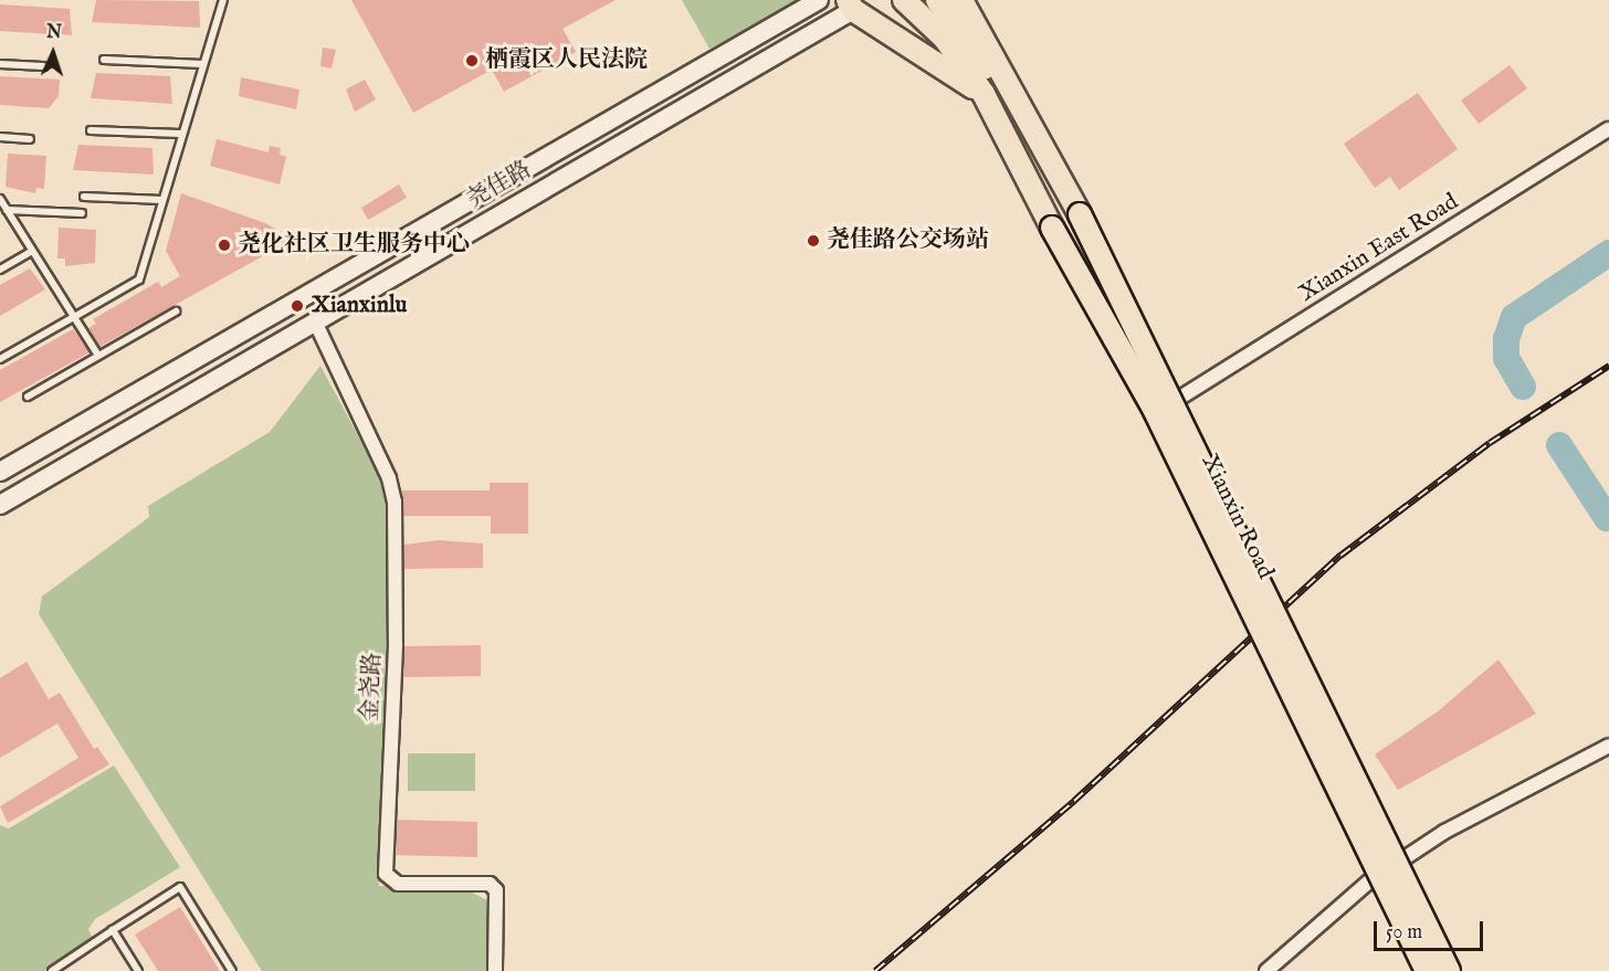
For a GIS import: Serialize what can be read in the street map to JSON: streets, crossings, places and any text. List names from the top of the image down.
{
  "streets": {
    "main road": ["尧佳路", "Xianxin Road"],
    "street": ["Xianxin East Road", "金尧路"]
  },
  "crossings": [
    ["尧佳路", "Xianxin Road"],
    ["尧佳路", "金尧路"],
    ["Xianxin East Road", "Xianxin Road"]
  ],
  "places": [
    "栖霞区人民法院",
    "尧佳路公交场站",
    "尧化社区卫生服务中心",
    "Xianxinlu"
  ],
  "scale_bar": "50 m",
  "north": "top"
}
